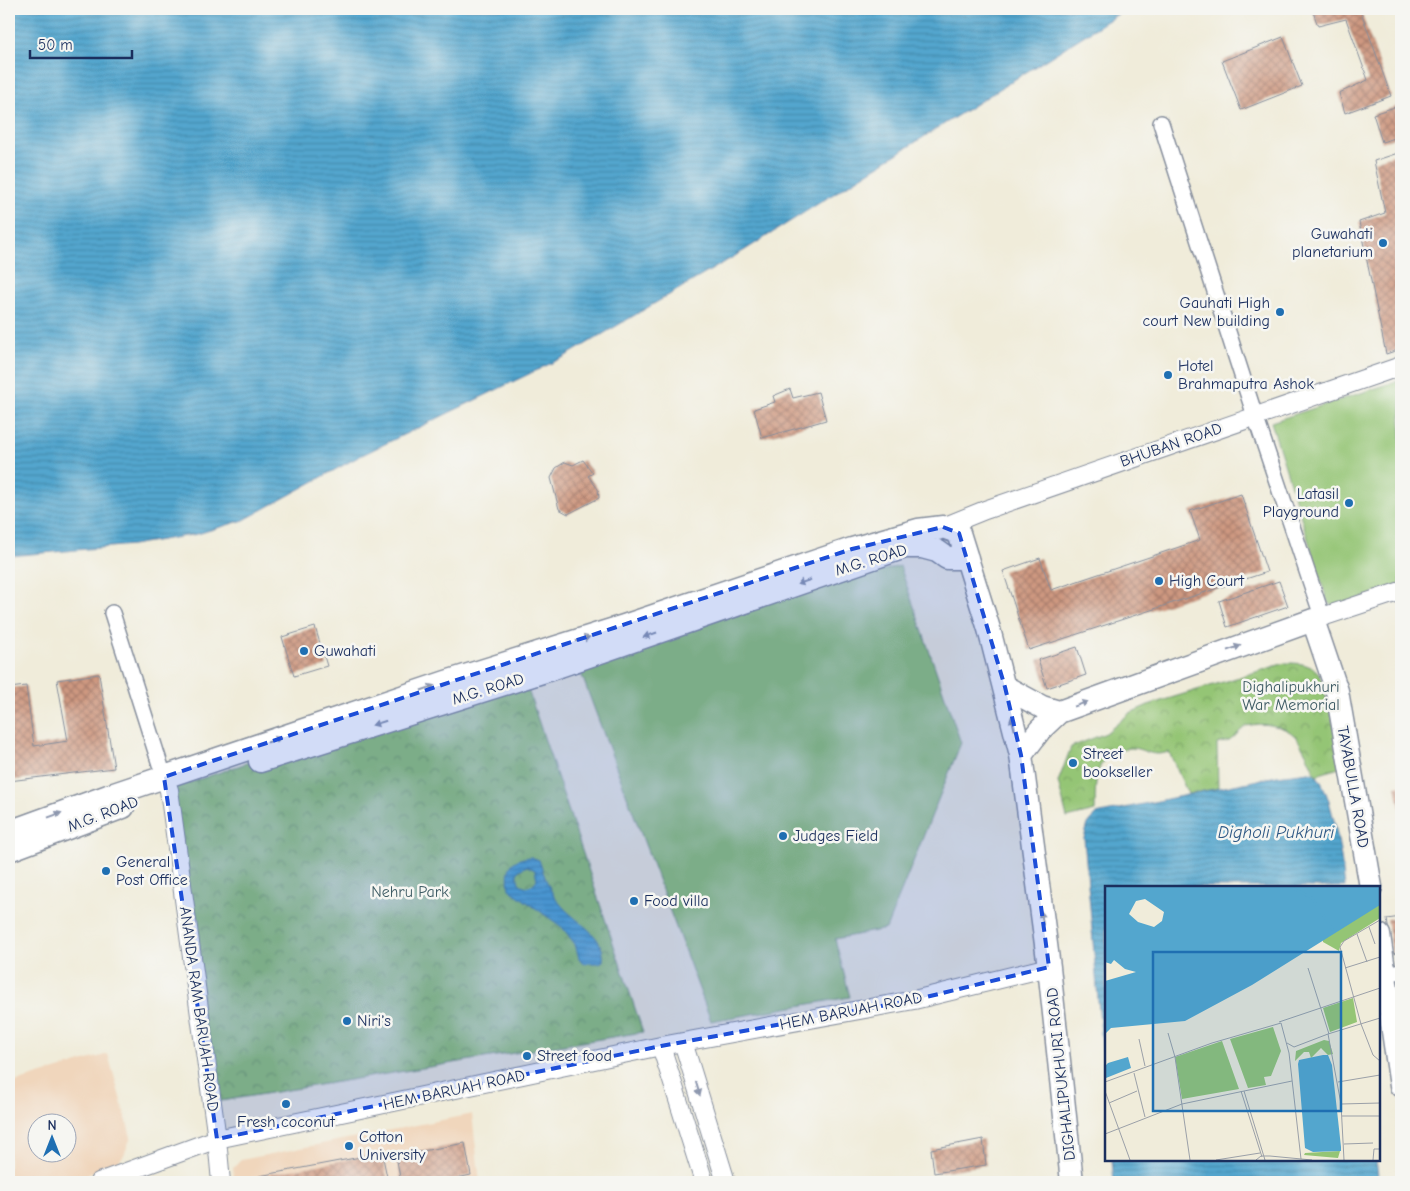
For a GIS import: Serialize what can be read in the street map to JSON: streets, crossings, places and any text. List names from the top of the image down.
{
  "streets": {
    "main road": ["M.G. ROAD", "TAYABULLA ROAD", "DIGHALIPUKHURI ROAD"],
    "street": ["BHUBAN ROAD", "ANANDA RAM BARUAH ROAD", "HEM BARUAH ROAD"]
  },
  "crossings": [
    ["BHUBAN ROAD", "DIGHALIPUKHURI ROAD"],
    ["M.G. ROAD", "ANANDA RAM BARUAH ROAD"],
    ["M.G. ROAD", "DIGHALIPUKHURI ROAD"],
    ["ANANDA RAM BARUAH ROAD", "HEM BARUAH ROAD"],
    ["HEM BARUAH ROAD", "DIGHALIPUKHURI ROAD"]
  ],
  "one_way": ["DIGHALIPUKHURI ROAD"],
  "water": ["Digholi Pukhuri"],
  "parks": ["Dighalipukhuri War Memorial", "Nehru Park"],
  "places": [
    "Guwahati planetarium",
    "Gauhati High court New building",
    "Hotel Brahmaputra Ashok",
    "Latasil Playground",
    "High Court",
    "Guwahati",
    "Street bookseller",
    "Judges Field",
    "General Post Office",
    "Food villa",
    "Niri's",
    "Street food",
    "Fresh coconut",
    "Cotton University"
  ],
  "scale_bar": "50 m",
  "north": "top"
}
